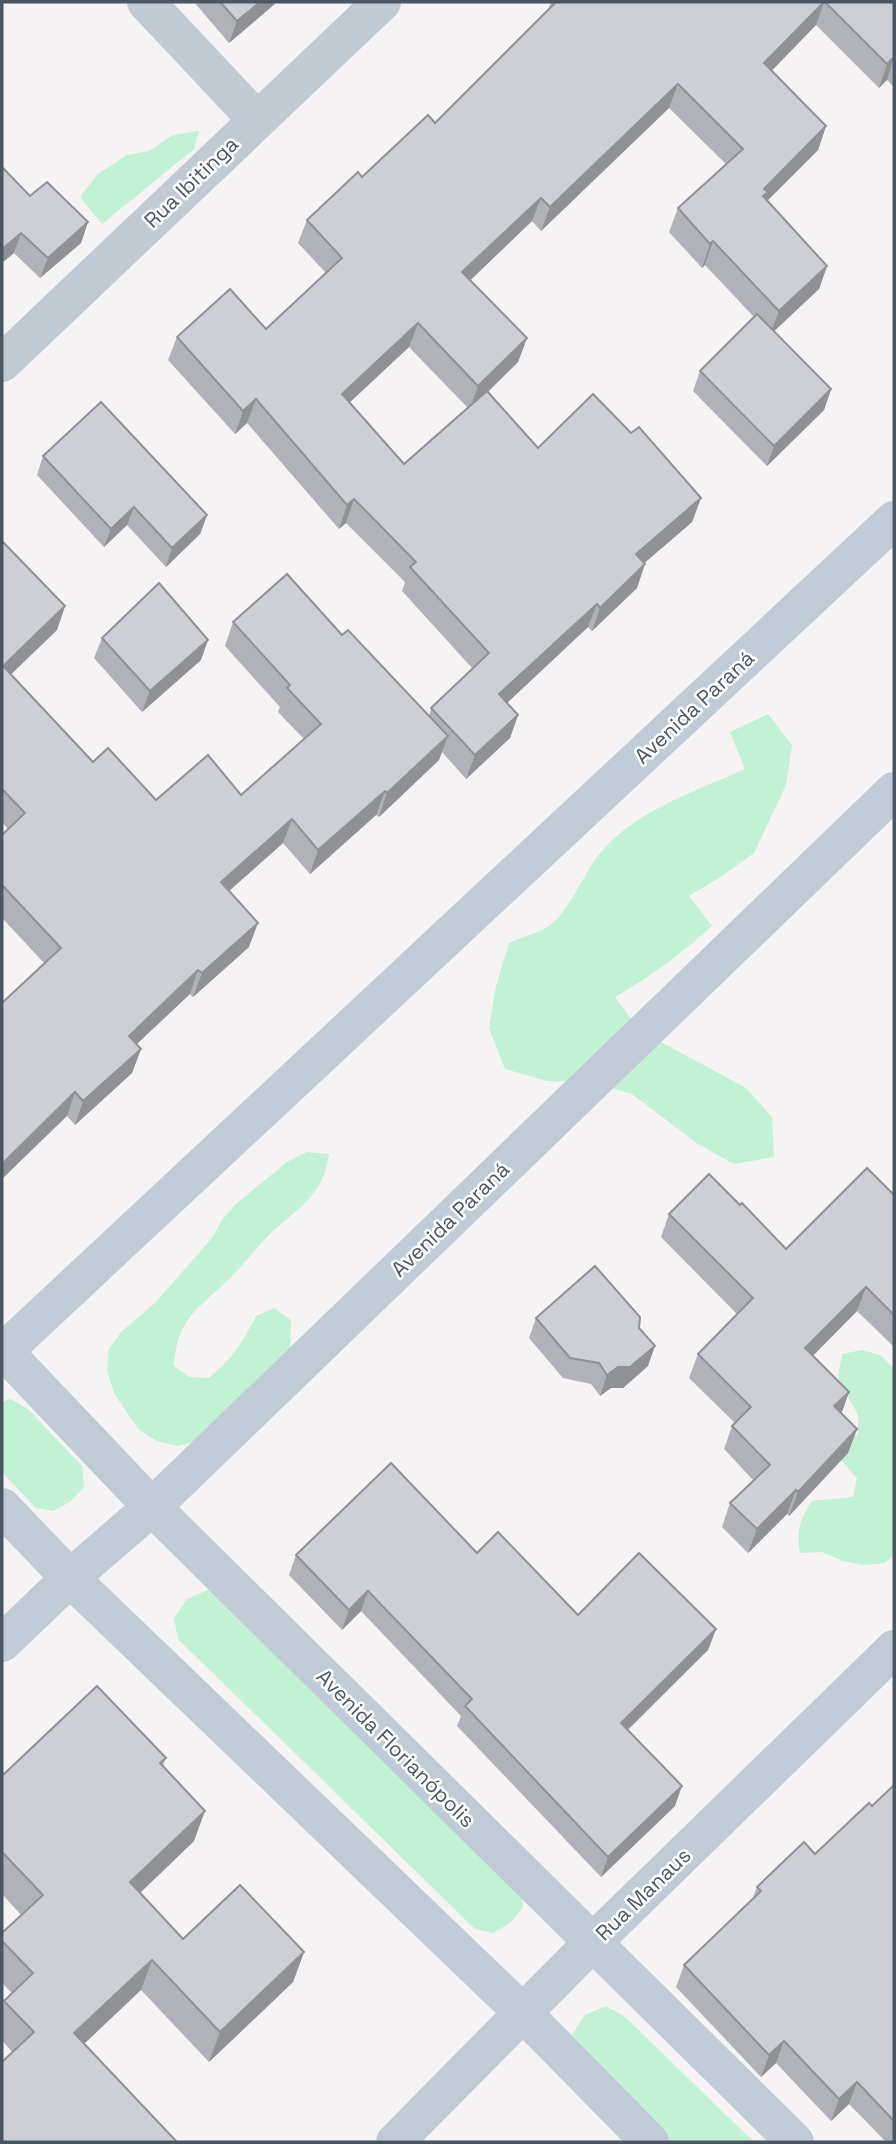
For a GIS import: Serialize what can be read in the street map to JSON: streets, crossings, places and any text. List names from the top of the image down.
{
  "streets": {
    "street": [
      "Rua Ibitinga",
      "Avenida Paraná",
      "Avenida Florianópolis",
      "Rua Manaus"
    ]
  },
  "crossings": [
    ["Avenida Paraná", "Avenida Florianópolis"],
    ["Avenida Florianópolis", "Rua Manaus"]
  ]
}
